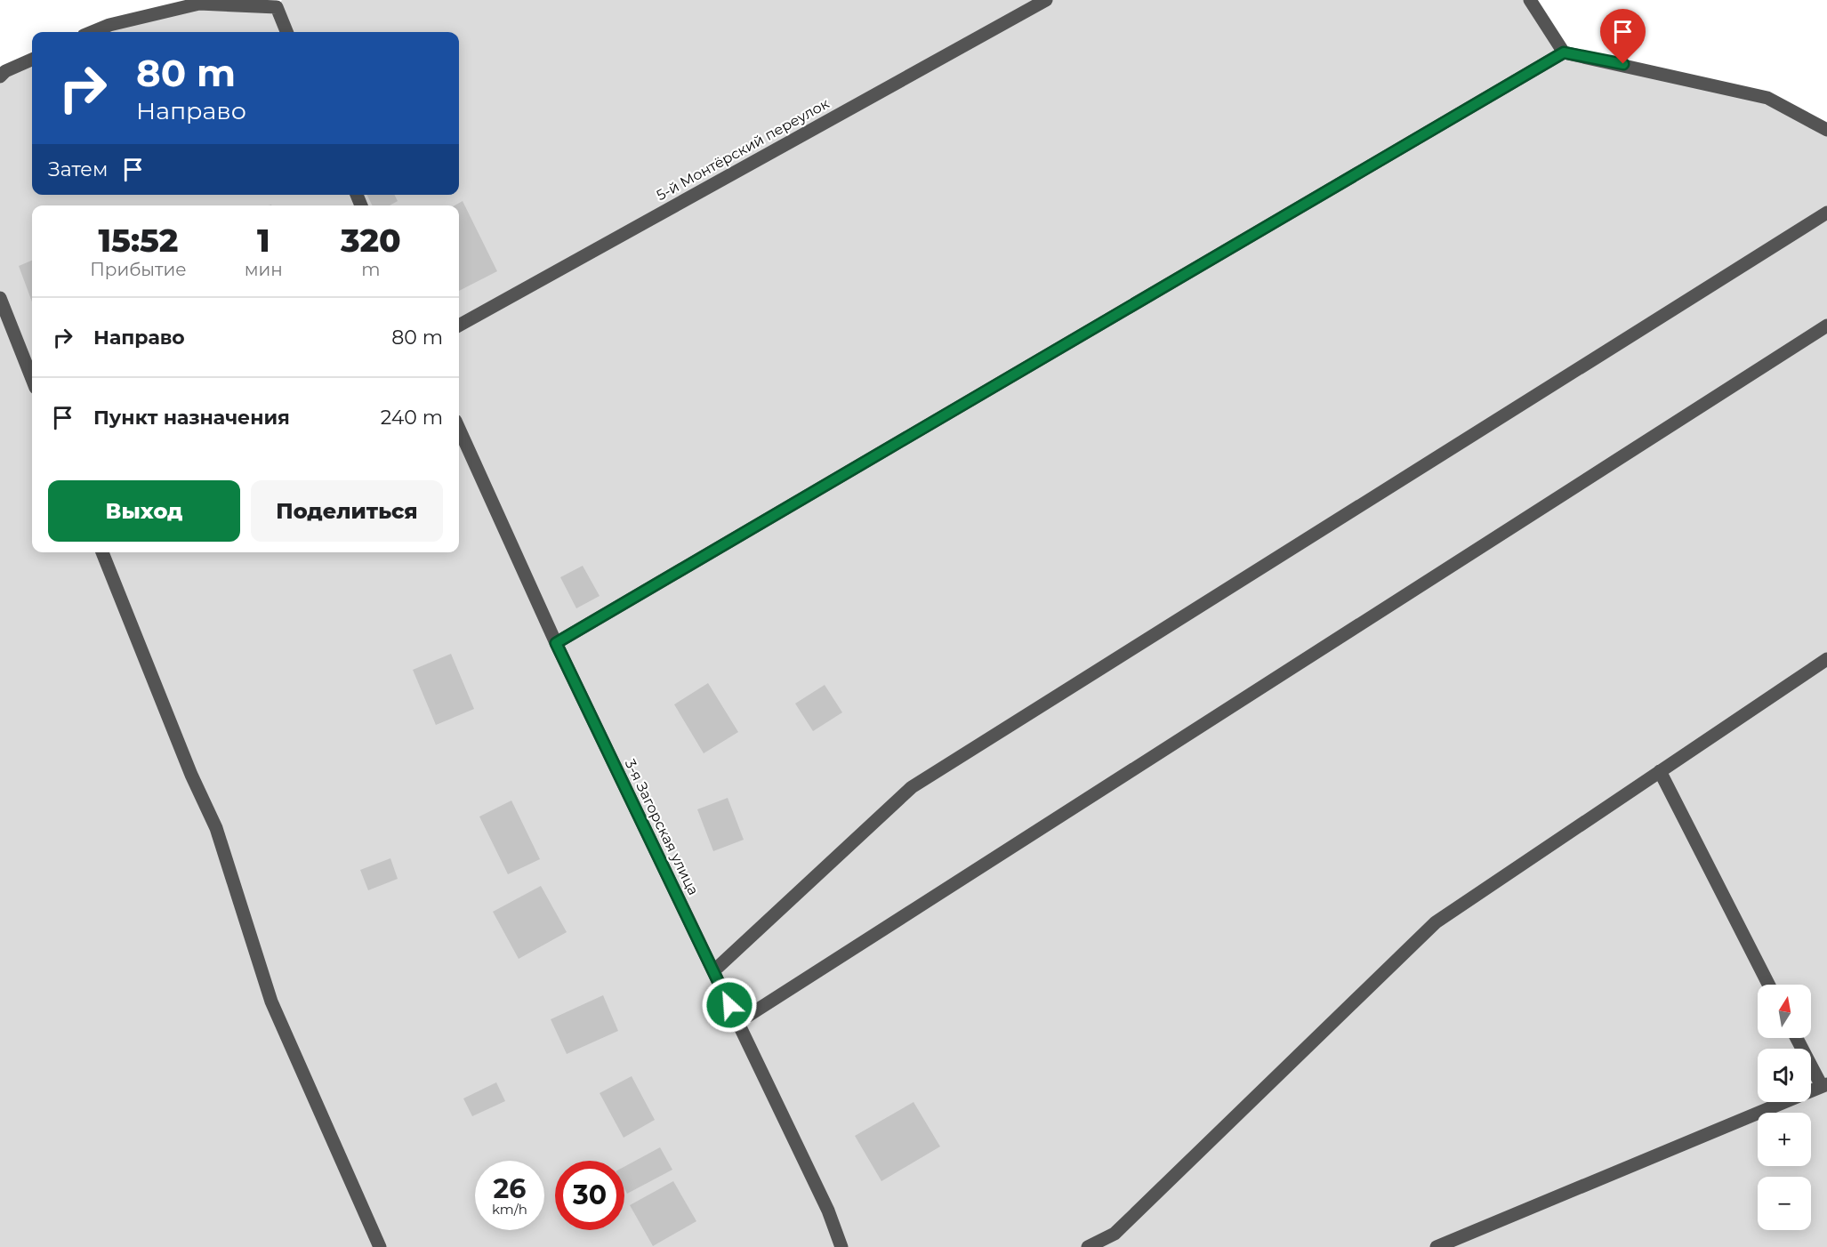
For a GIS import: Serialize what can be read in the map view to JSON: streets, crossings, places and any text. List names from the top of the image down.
{
  "streets": {
    "street": ["5-й Монтёрский переулок", "3-я Загорская улица"]
  },
  "north": "top",
  "page": {
    "turn": ["80 m", "Направо"],
    "then": "Затем",
    "eta": [
      "15:52",
      "Прибытие",
      "1",
      "мин",
      "320",
      "m"
    ],
    "list": [
      {
        "name": "Направо",
        "value": "80 m"
      },
      {
        "name": "Пункт назначения",
        "value": "240 m"
      }
    ],
    "buttons": ["Выход", "Поделиться"],
    "map_buttons": ["+", "−"],
    "speed": "26 km/h",
    "limit": "30"
  }
}
